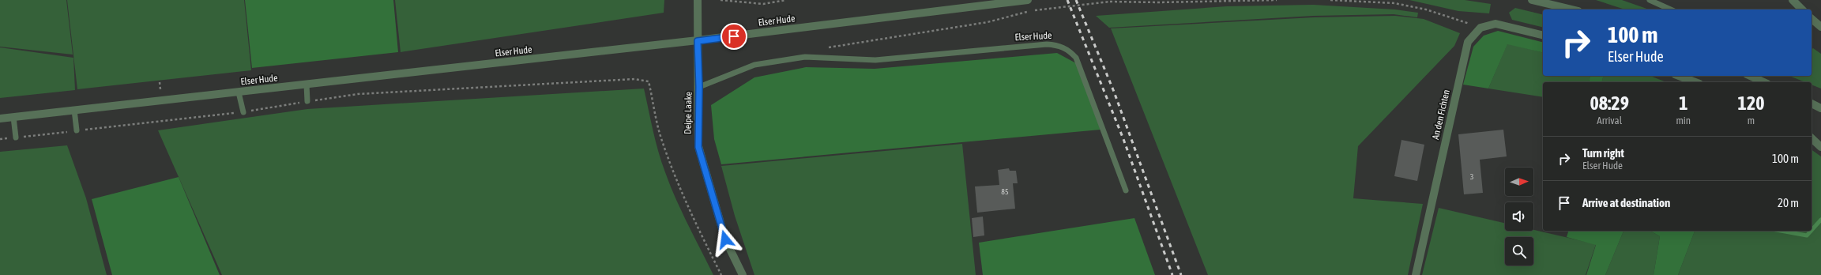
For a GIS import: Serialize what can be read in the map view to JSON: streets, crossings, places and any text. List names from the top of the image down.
{
  "streets": {
    "street": ["Elser Hude", "Deipe Laake", "An den Fichten"]
  },
  "crossings": [
    ["Elser Hude", "Deipe Laake"]
  ],
  "house_numbers": ["3", "85"],
  "north": "right",
  "page": {
    "turn": ["100 m", "Elser Hude"],
    "eta": [
      "08:29",
      "Arrival",
      "1",
      "min",
      "120",
      "m"
    ],
    "list": [
      {
        "name": "Turn right",
        "note": "Elser Hude",
        "value": "100 m"
      },
      {
        "name": "Arrive at destination",
        "value": "20 m"
      }
    ]
  }
}
